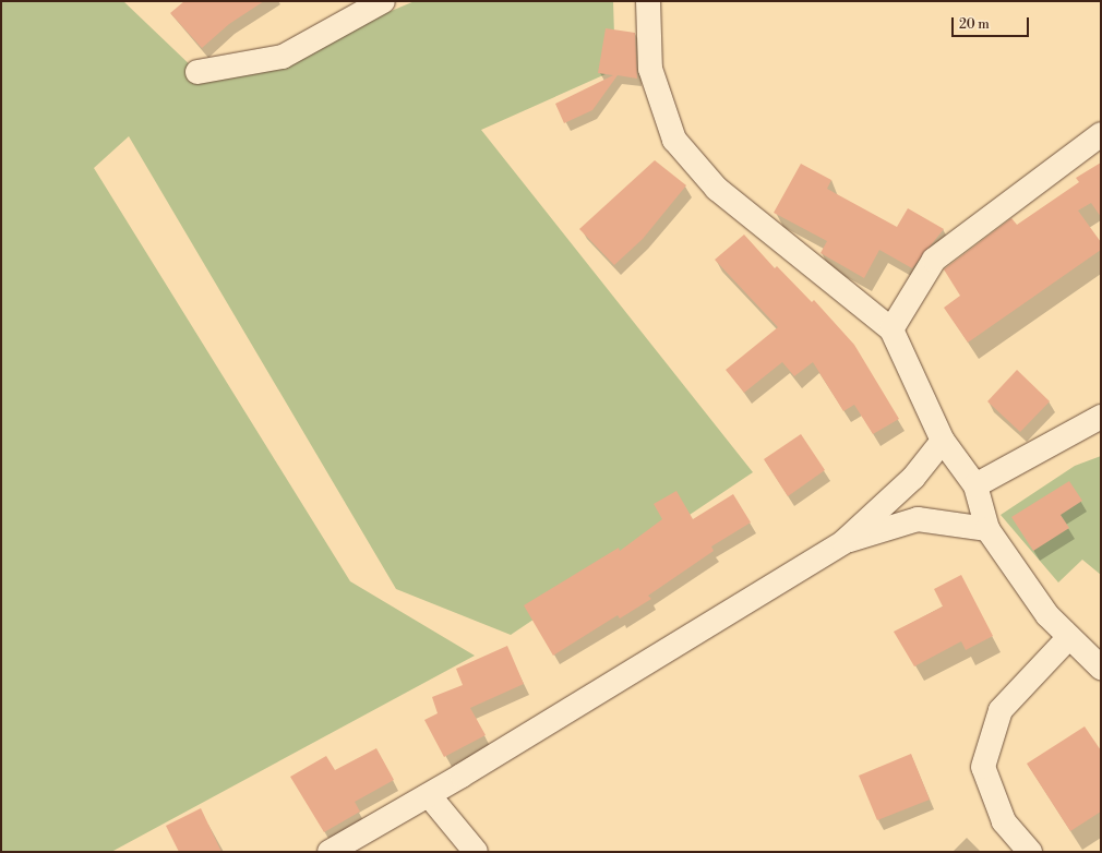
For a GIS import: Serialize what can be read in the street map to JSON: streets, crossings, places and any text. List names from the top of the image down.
{
  "scale_bar": "20 m"
}
